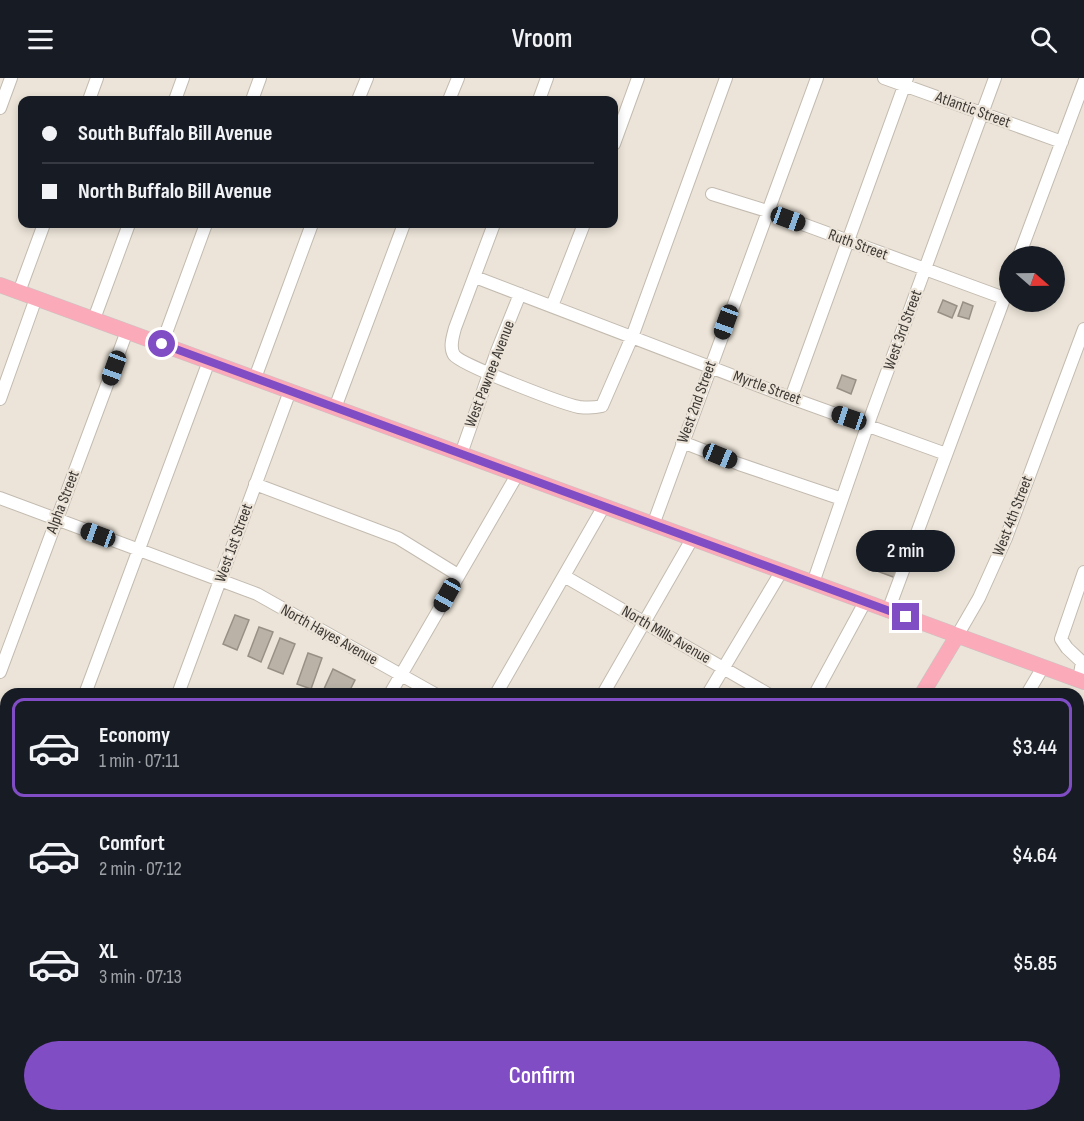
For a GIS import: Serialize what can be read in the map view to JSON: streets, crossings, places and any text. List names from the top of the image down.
{
  "streets": {
    "main road": ["West 4th Street"],
    "street": [
      "Atlantic Street",
      "Ruth Street",
      "West 3rd Street",
      "West Pawnee Avenue",
      "Myrtle Street",
      "West 2nd Street",
      "Alpha Street",
      "West 1st Street",
      "North Hayes Avenue",
      "North Mills Avenue"
    ]
  },
  "crossings": [
    ["Atlantic Street", "West 3rd Street"],
    ["Ruth Street", "West 3rd Street"],
    ["Ruth Street", "West 2nd Street"],
    ["West 3rd Street", "Myrtle Street"],
    ["West Pawnee Avenue", "Myrtle Street"],
    ["Myrtle Street", "West 2nd Street"],
    ["Alpha Street", "North Hayes Avenue"],
    ["West 1st Street", "North Hayes Avenue"]
  ],
  "north": "right",
  "page": {
    "header": "Vroom",
    "banner": ["South Buffalo Bill Avenue", "North Buffalo Bill Avenue"],
    "bubble": "2 min",
    "list": [
      {
        "name": "Economy",
        "note": "1 min · 07:11",
        "value": "$3.44"
      },
      {
        "name": "Comfort",
        "note": "2 min · 07:12",
        "value": "$4.64"
      },
      {
        "name": "XL",
        "note": "3 min · 07:13",
        "value": "$5.85"
      }
    ],
    "buttons": "Confirm"
  }
}
